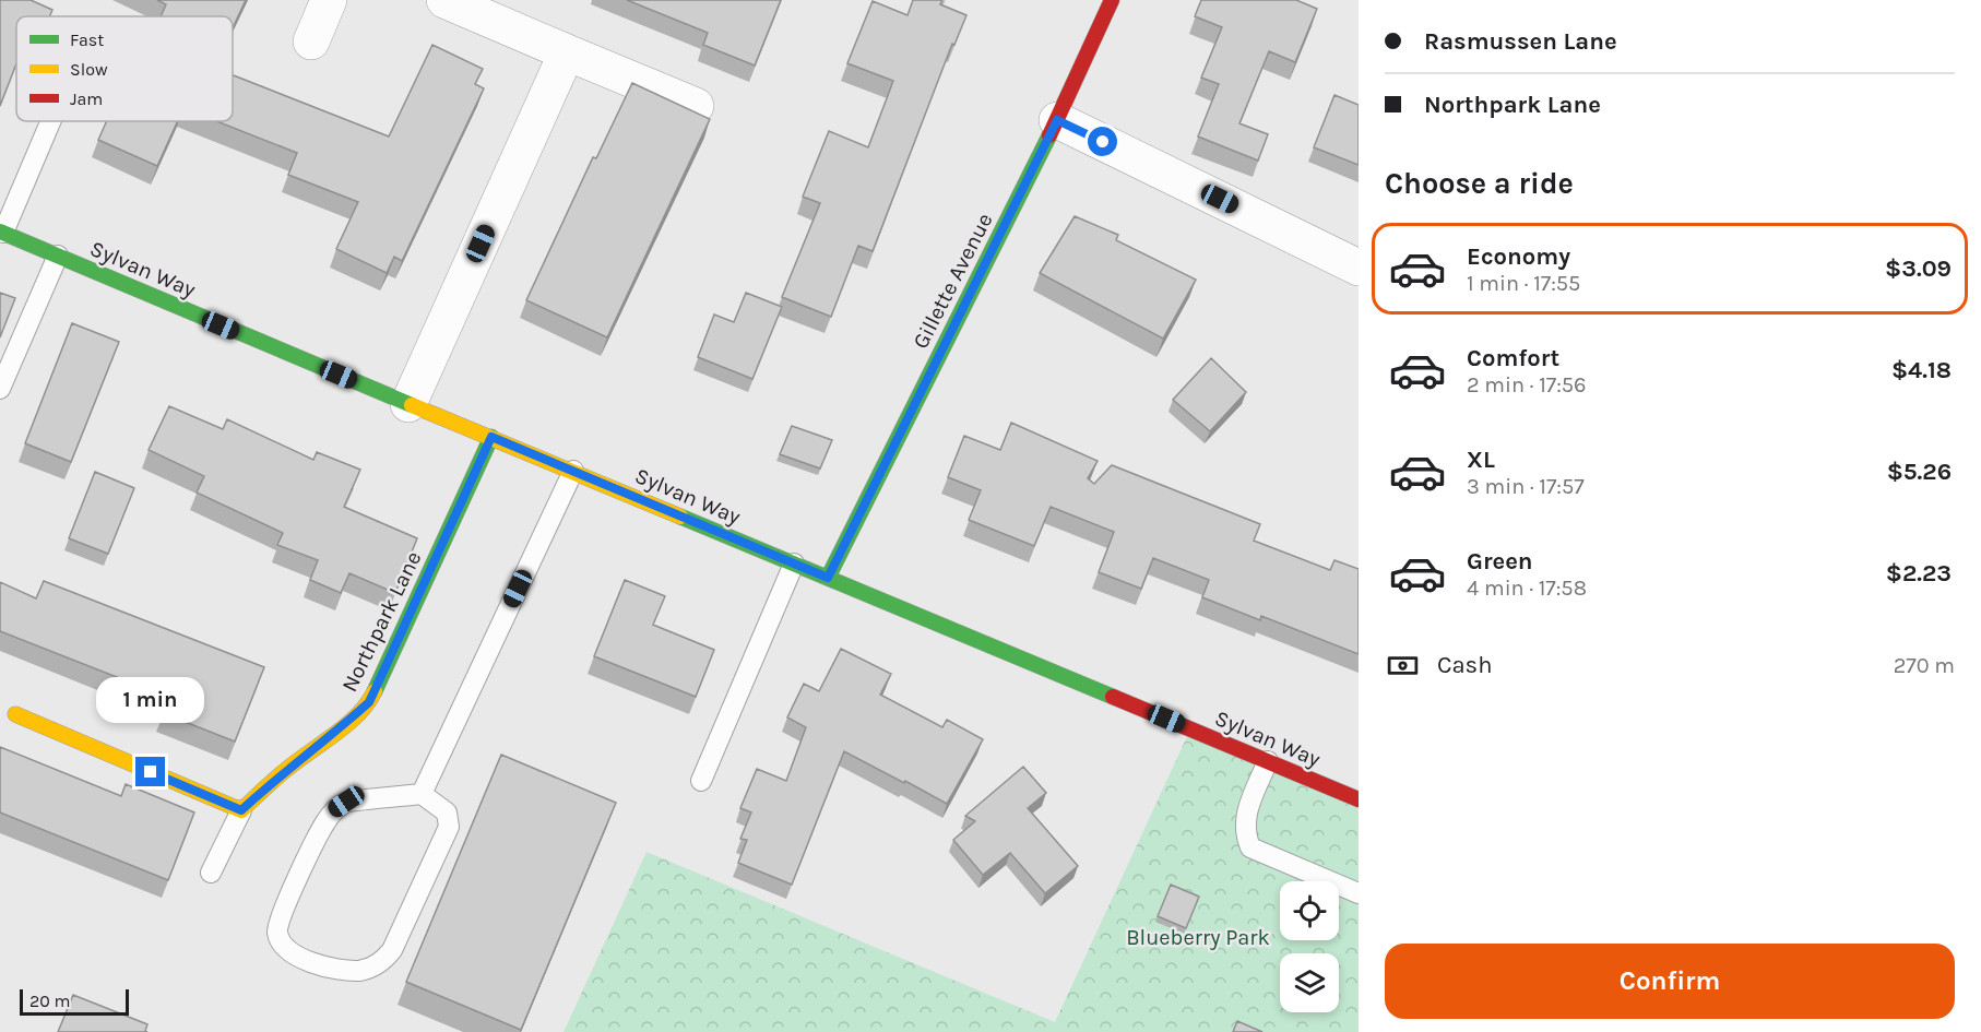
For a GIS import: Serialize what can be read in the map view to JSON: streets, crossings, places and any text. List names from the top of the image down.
{
  "streets": {
    "main road": ["Sylvan Way", "Gillette Avenue", "Northpark Lane"]
  },
  "crossings": [
    ["Sylvan Way", "Gillette Avenue"],
    ["Sylvan Way", "Northpark Lane"]
  ],
  "parks": ["Blueberry Park"],
  "legend": ["Fast", "Slow", "Jam"],
  "scale_bar": "20 m",
  "page": {
    "banner": ["Rasmussen Lane", "Northpark Lane"],
    "heading": "Choose a ride",
    "list": [
      {
        "name": "Economy",
        "note": "1 min · 17:55",
        "value": "$3.09"
      },
      {
        "name": "Comfort",
        "note": "2 min · 17:56",
        "value": "$4.18"
      },
      {
        "name": "XL",
        "note": "3 min · 17:57",
        "value": "$5.26"
      },
      {
        "name": "Green",
        "note": "4 min · 17:58",
        "value": "$2.23"
      }
    ],
    "pay": ["Cash", "270 m"],
    "bubble": "1 min",
    "buttons": "Confirm",
    "scale": "20 m"
  }
}
